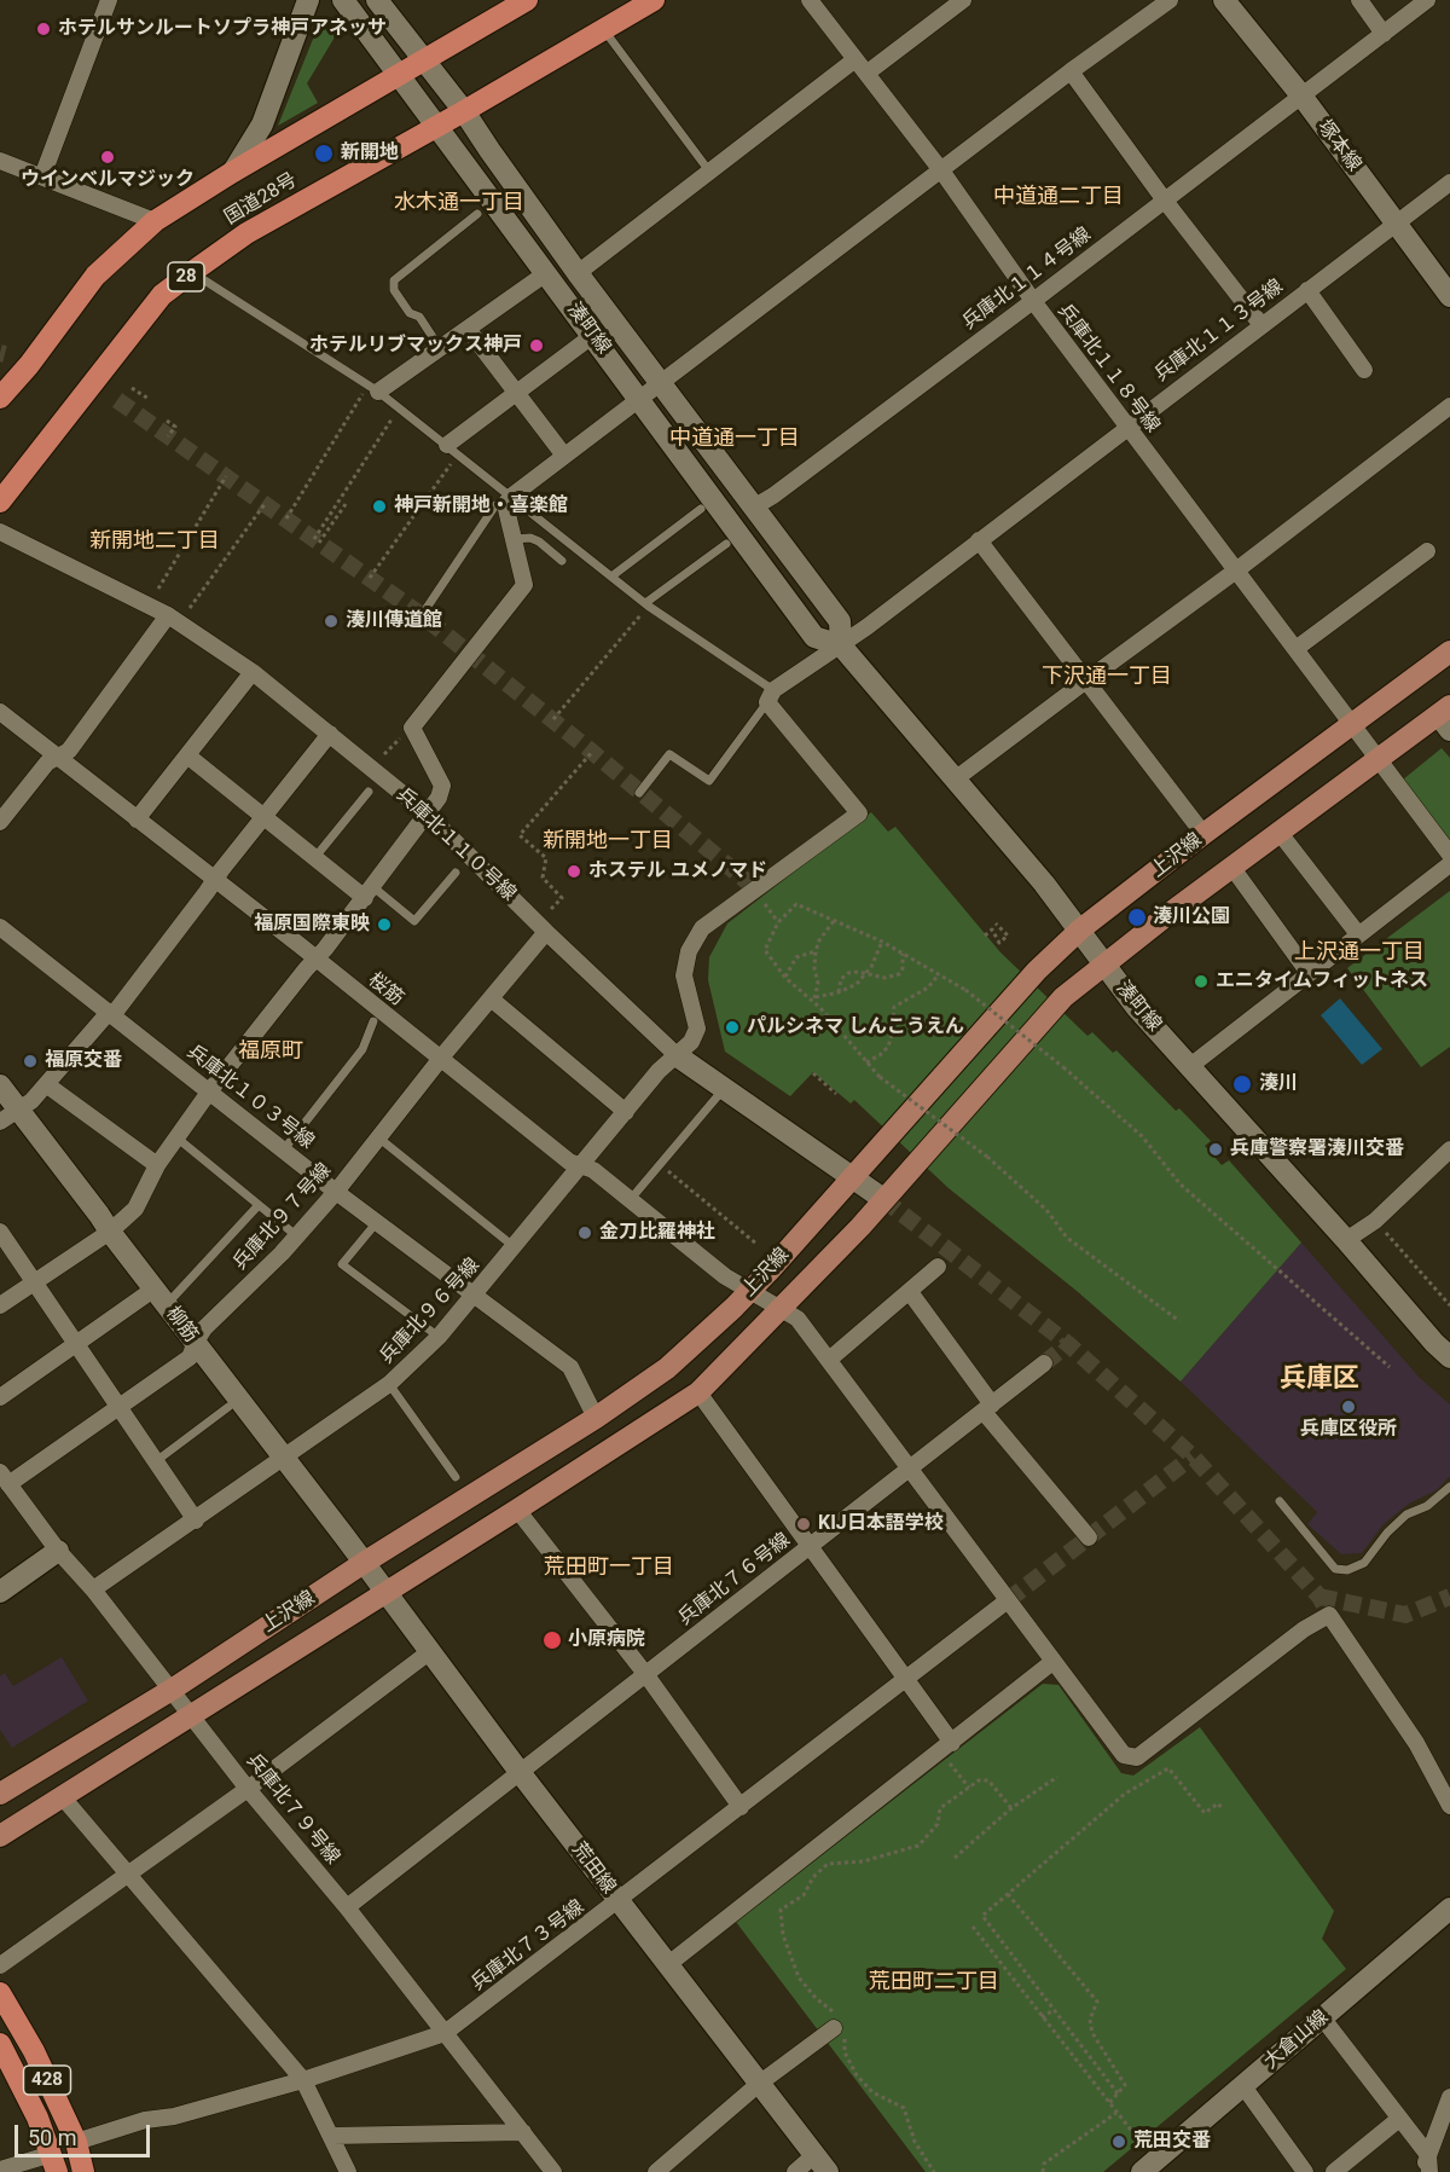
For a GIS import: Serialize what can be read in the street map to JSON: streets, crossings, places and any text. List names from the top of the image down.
{
  "streets": {
    "highway": ["国道28号", "28", "428"],
    "main road": ["上沢線"],
    "street": [
      "塚本線",
      "兵庫北１１４号線",
      "湊町線",
      "兵庫北１１３号線",
      "兵庫北１１８号線",
      "兵庫北１１０号線",
      "桜筋",
      "兵庫北１０３号線",
      "兵庫北９７号線",
      "兵庫北９６号線",
      "柳筋",
      "兵庫北７６号線",
      "兵庫北７９号線",
      "荒田線",
      "兵庫北７３号線",
      "大倉山線"
    ]
  },
  "crossings": [
    ["塚本線", "兵庫北１１４号線"],
    ["塚本線", "兵庫北１１３号線"],
    ["国道28号", "湊町線"],
    ["兵庫北１１４号線", "湊町線"],
    ["兵庫北１１４号線", "兵庫北１１８号線"],
    ["湊町線", "兵庫北１１３号線"],
    ["湊町線", "上沢線"],
    ["兵庫北１１３号線", "兵庫北１１８号線"],
    ["兵庫北１１３号線", "兵庫北９６号線"],
    ["兵庫北１１８号線", "上沢線"],
    ["兵庫北１１０号線", "上沢線"],
    ["兵庫北１１０号線", "兵庫北９７号線"],
    ["兵庫北１１０号線", "兵庫北９６号線"],
    ["上沢線", "桜筋"],
    ["上沢線", "兵庫北１０３号線"],
    ["上沢線", "柳筋"],
    ["上沢線", "兵庫北７９号線"],
    ["上沢線", "荒田線"],
    ["桜筋", "兵庫北９７号線"],
    ["桜筋", "兵庫北９６号線"],
    ["桜筋", "兵庫北７６号線"],
    ["桜筋", "兵庫北７３号線"],
    ["兵庫北１０３号線", "兵庫北９７号線"],
    ["兵庫北１０３号線", "兵庫北９６号線"],
    ["兵庫北９７号線", "柳筋"],
    ["兵庫北９７号線", "兵庫北７９号線"],
    ["兵庫北９６号線", "柳筋"],
    ["兵庫北９６号線", "兵庫北７９号線"],
    ["柳筋", "荒田線"],
    ["兵庫北７６号線", "兵庫北７９号線"],
    ["兵庫北７６号線", "荒田線"],
    ["兵庫北７９号線", "兵庫北７３号線"],
    ["荒田線", "兵庫北７３号線"],
    ["兵庫北７３号線", "428"]
  ],
  "districts": [
    "中道通二丁目",
    "水木通一丁目",
    "中道通一丁目",
    "新開地二丁目",
    "下沢通一丁目",
    "新開地一丁目",
    "上沢通一丁目",
    "福原町",
    "兵庫区",
    "荒田町一丁目",
    "荒田町二丁目"
  ],
  "places": [
    "ホテルサンルートソプラ神戸アネッサ",
    "新開地",
    "ウインベルマジック",
    "ホテルリブマックス神戸",
    "神戸新開地・喜楽館",
    "湊川傳道館",
    "ホステル ユメノマド",
    "湊川公園",
    "福原国際東映",
    "エニタイムフィットネス",
    "パルシネマ しんこうえん",
    "福原交番",
    "湊川",
    "兵庫警察署湊川交番",
    "金刀比羅神社",
    "兵庫区役所",
    "KIJ日本語学校",
    "小原病院",
    "荒田交番"
  ],
  "scale_bar": "50 m"
}
